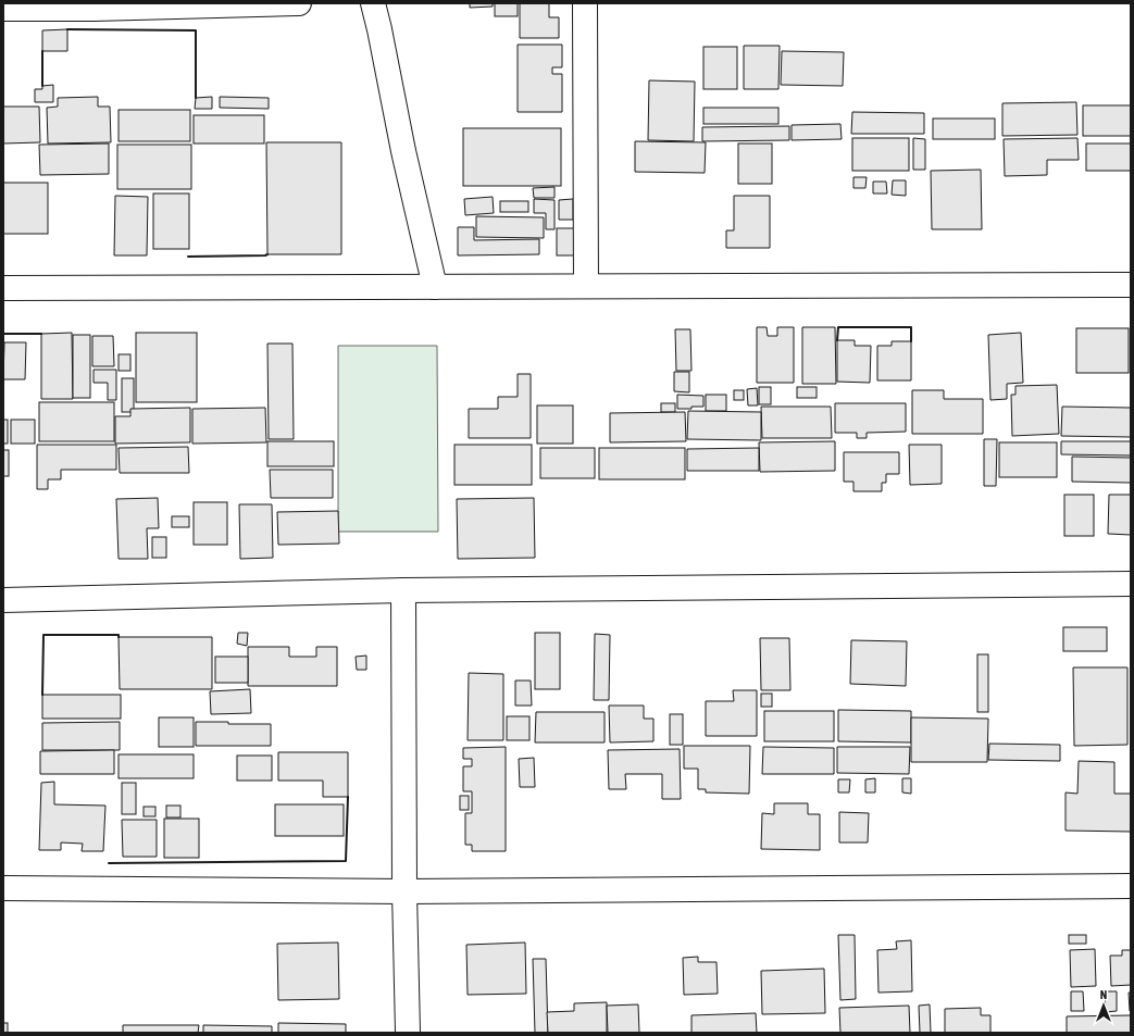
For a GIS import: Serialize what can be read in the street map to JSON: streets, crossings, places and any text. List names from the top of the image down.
{
  "north": "top"
}
